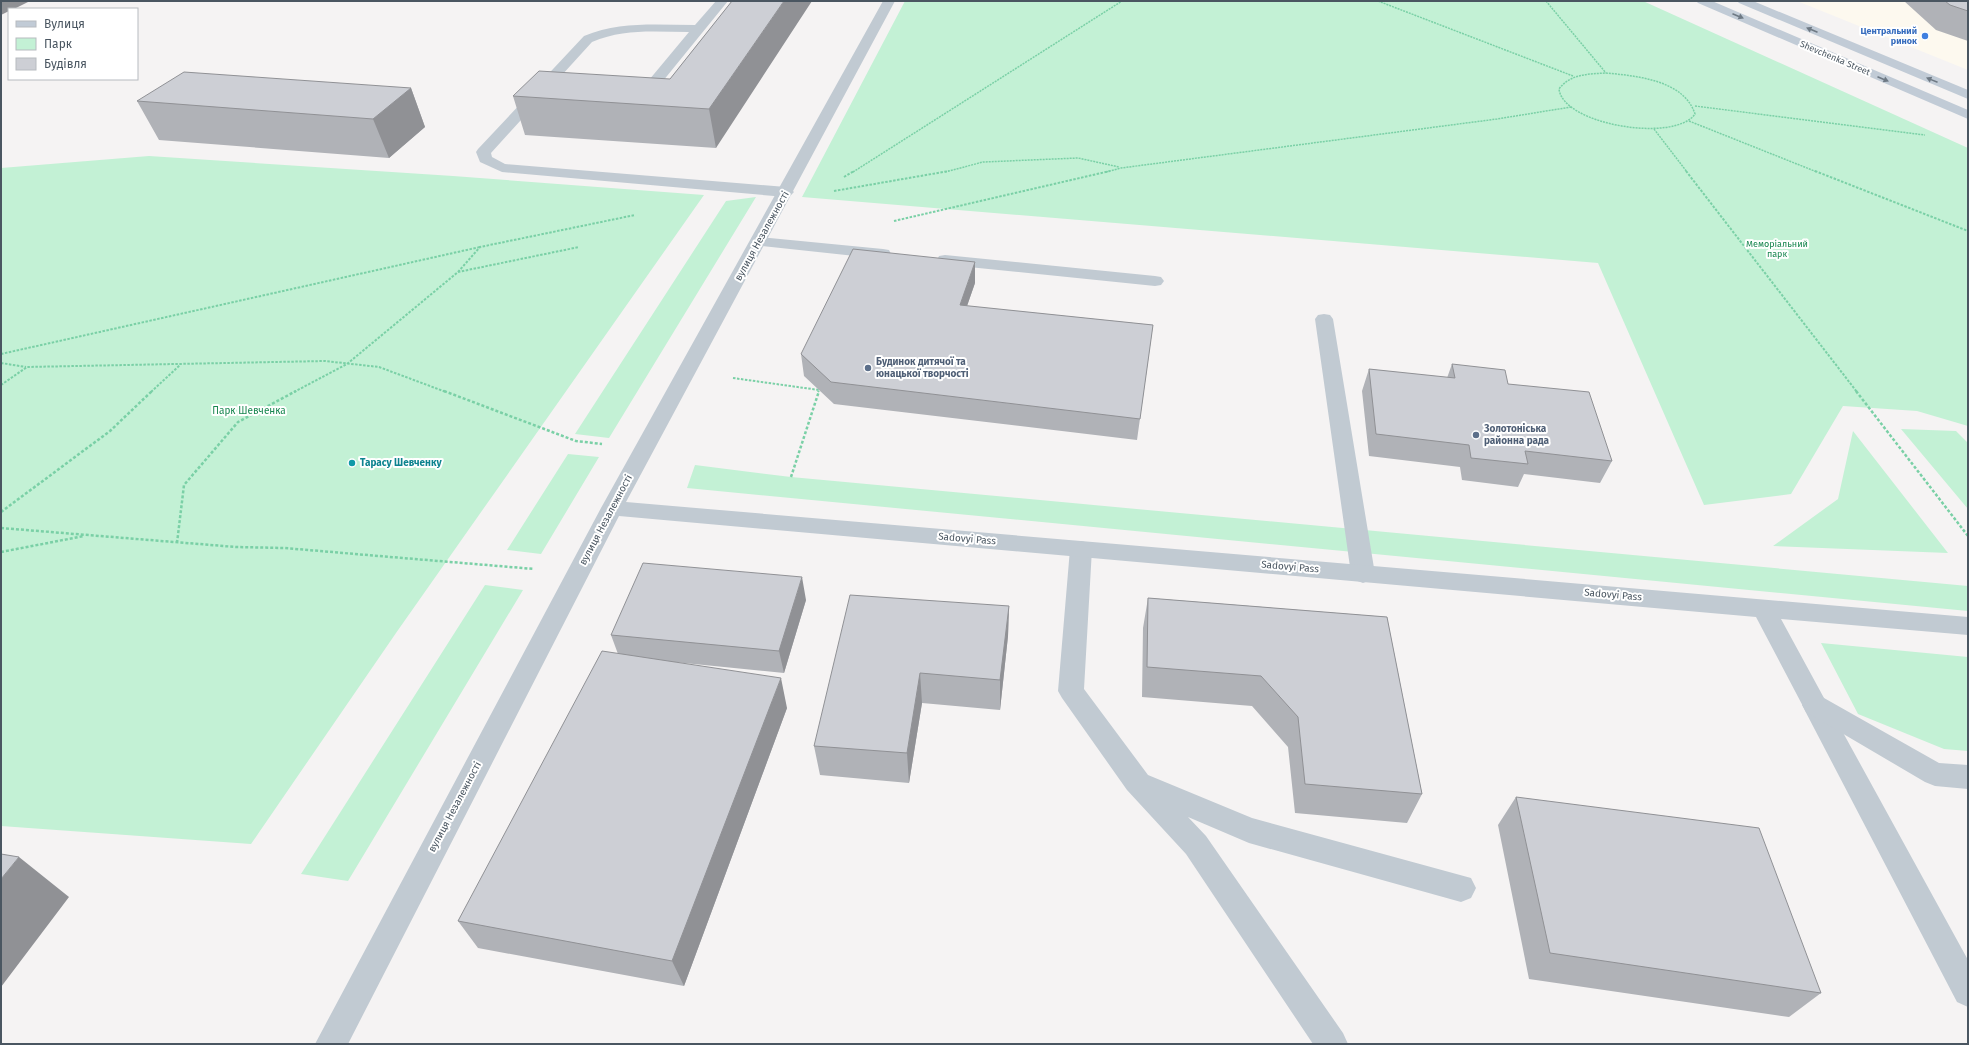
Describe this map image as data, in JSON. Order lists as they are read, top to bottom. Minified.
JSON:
{"streets":{"main road":["Shevchenka Street"],"street":["вулиця Незалежності","Sadovyi Pass"]},"crossings":[["вулиця Незалежності","Sadovyi Pass"]],"parks":["Меморіальний парк","Парк Шевченка"],"places":["Центральний ринок","Будинок дитячої та юнацької творчості","Золотоніська районна рада","Тарасу Шевченку"],"legend":["Вулиця","Парк","Будівля"]}
